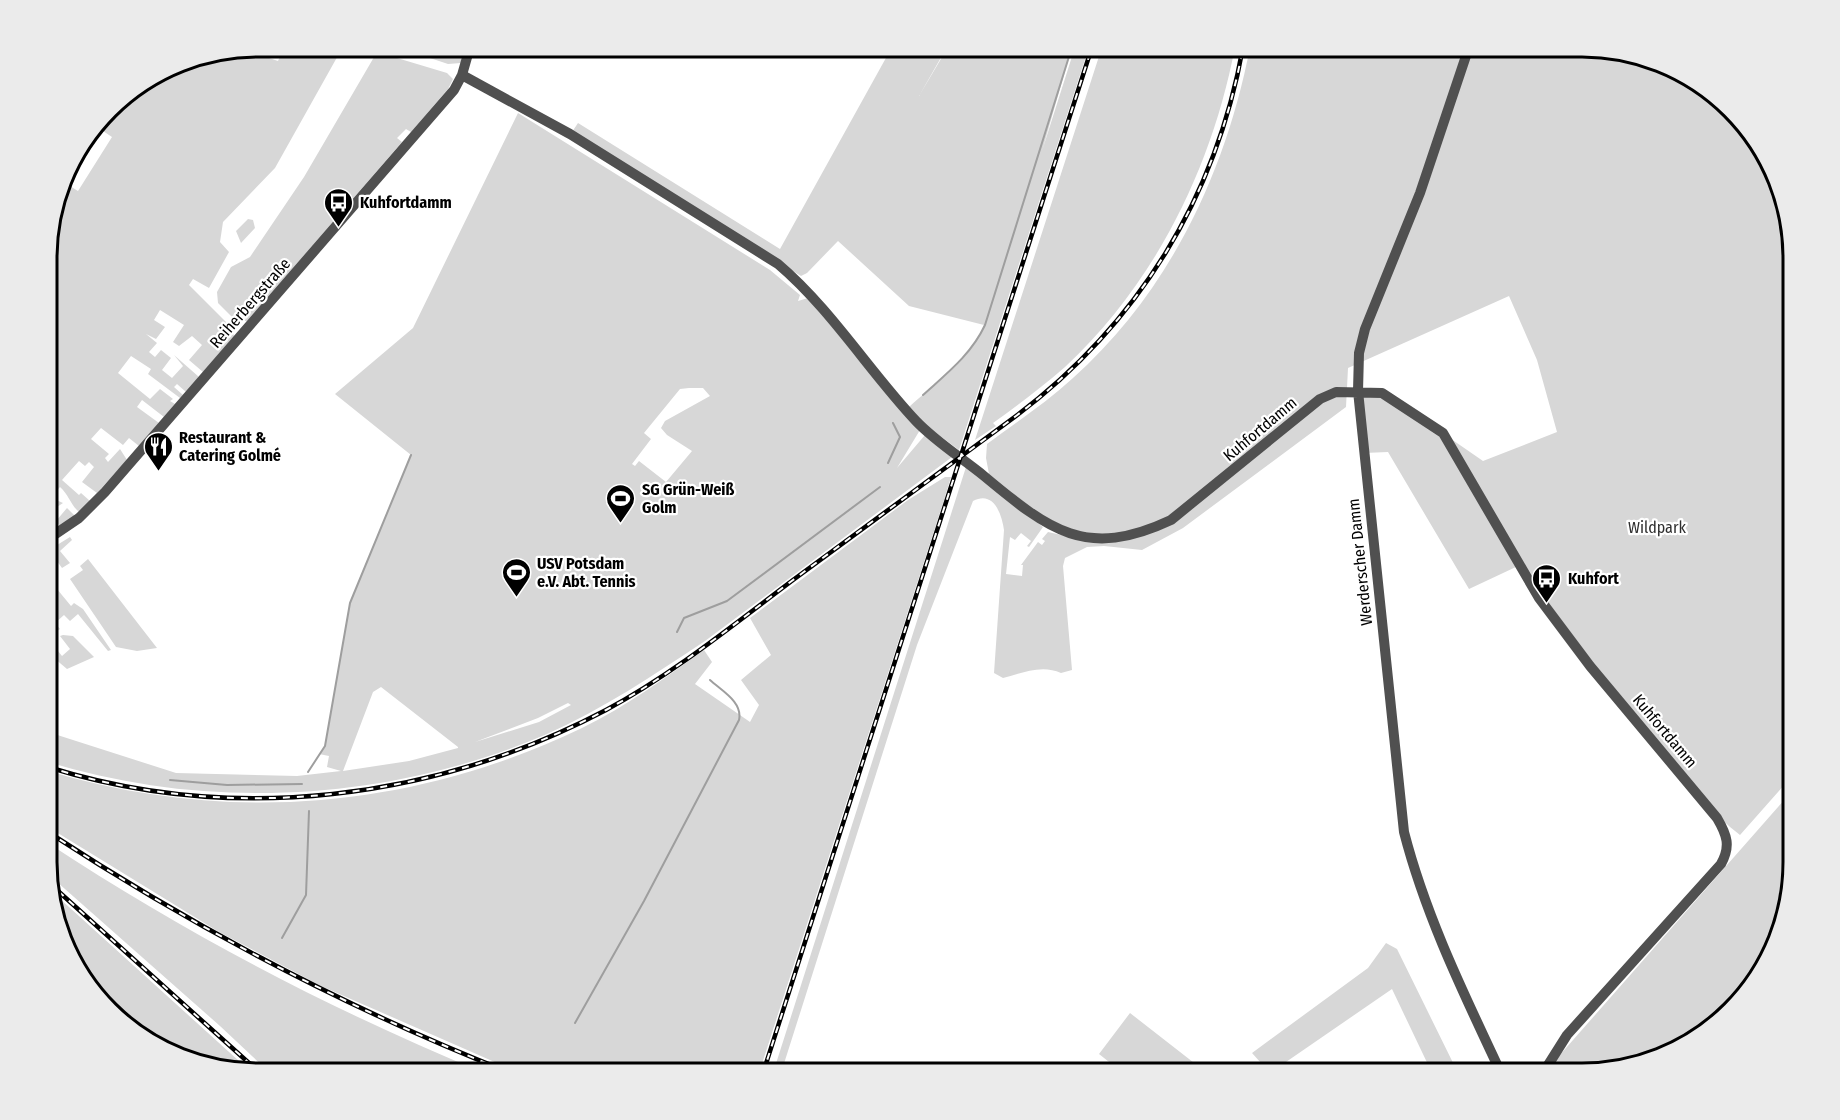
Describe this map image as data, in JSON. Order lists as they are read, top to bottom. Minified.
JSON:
{"streets":{"street":["Reiherbergstraße","Kuhfortdamm","Werderscher Damm"]},"crossings":[["Reiherbergstraße","Kuhfortdamm"],["Kuhfortdamm","Werderscher Damm"]],"parks":["Wildpark"],"places":{"bus stop":["Kuhfortdamm","Kuhfort"],"restaurant":["Restaurant & Catering Golmé"],"sports":["SG Grün-Weiß Golm","USV Potsdam e.V. Abt. Tennis"]}}
